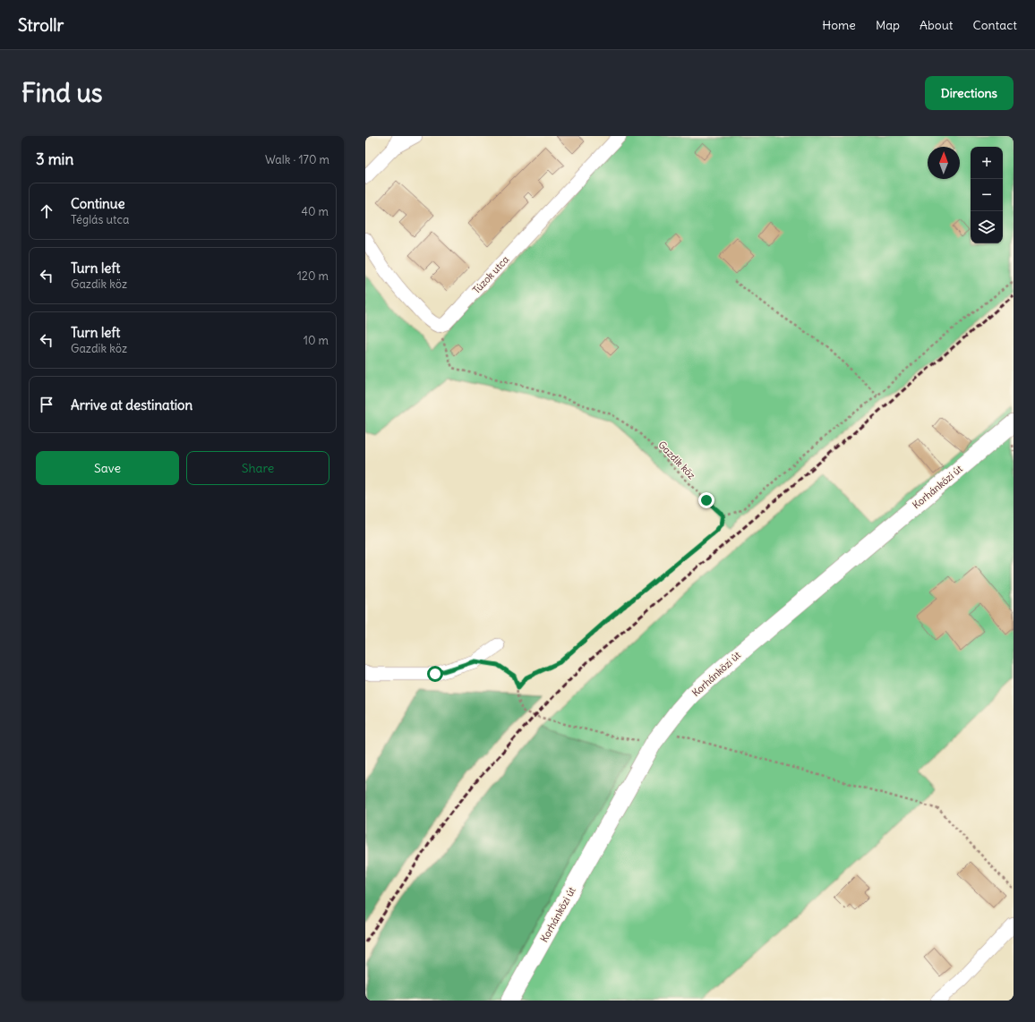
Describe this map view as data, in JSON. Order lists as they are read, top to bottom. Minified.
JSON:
{"streets":{"street":["Túzok utca","Korhánközi út"],"path":["Gazdik köz"]},"crossings":[["Túzok utca","Gazdik köz"]],"north":"top","page":{"header":"Strollr","nav":["Home","Map","About","Contact"],"buttons":["Directions",["Save","Share"]],"title":"Find us","heading":["3 min","Walk · 170 m"],"map_buttons":["+","−"],"list":[["Continue","Téglás utca","40 m"],["Turn left","Gazdik köz","120 m"],["Turn left","Gazdik köz","10 m"],"Arrive at destination"]}}
